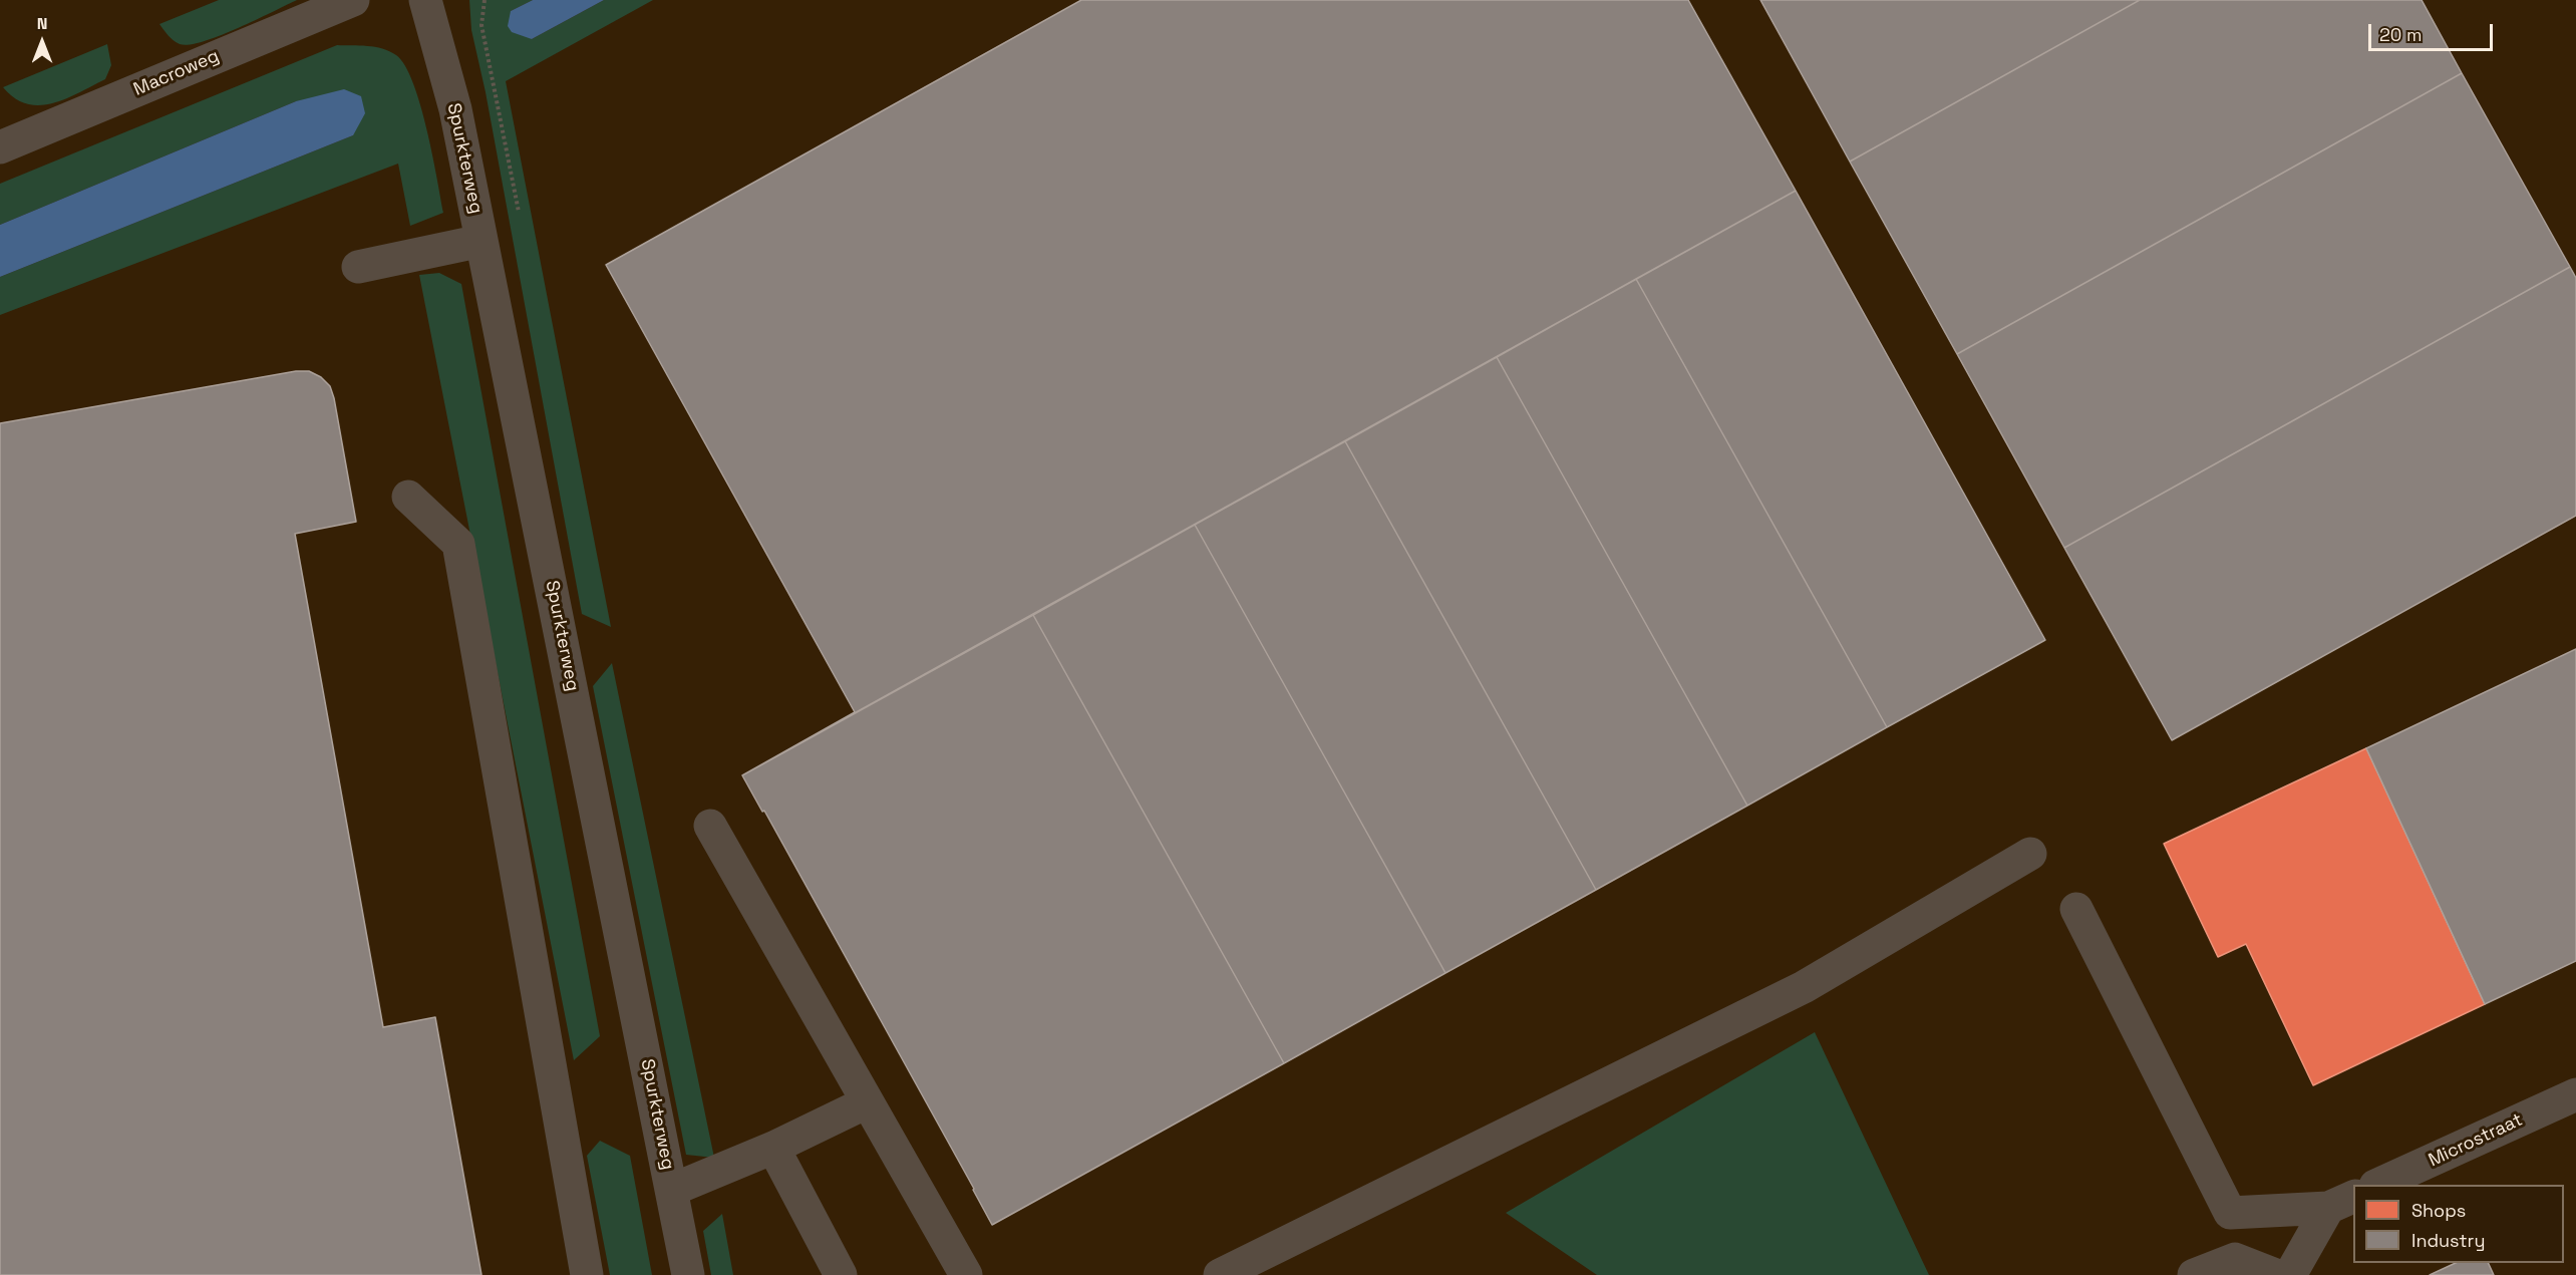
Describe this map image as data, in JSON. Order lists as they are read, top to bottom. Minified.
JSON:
{"streets":{"street":["Macroweg","Spurkterweg","Microstraat"]},"legend":["Shops","Industry"],"scale_bar":"20 m","north":"top"}
